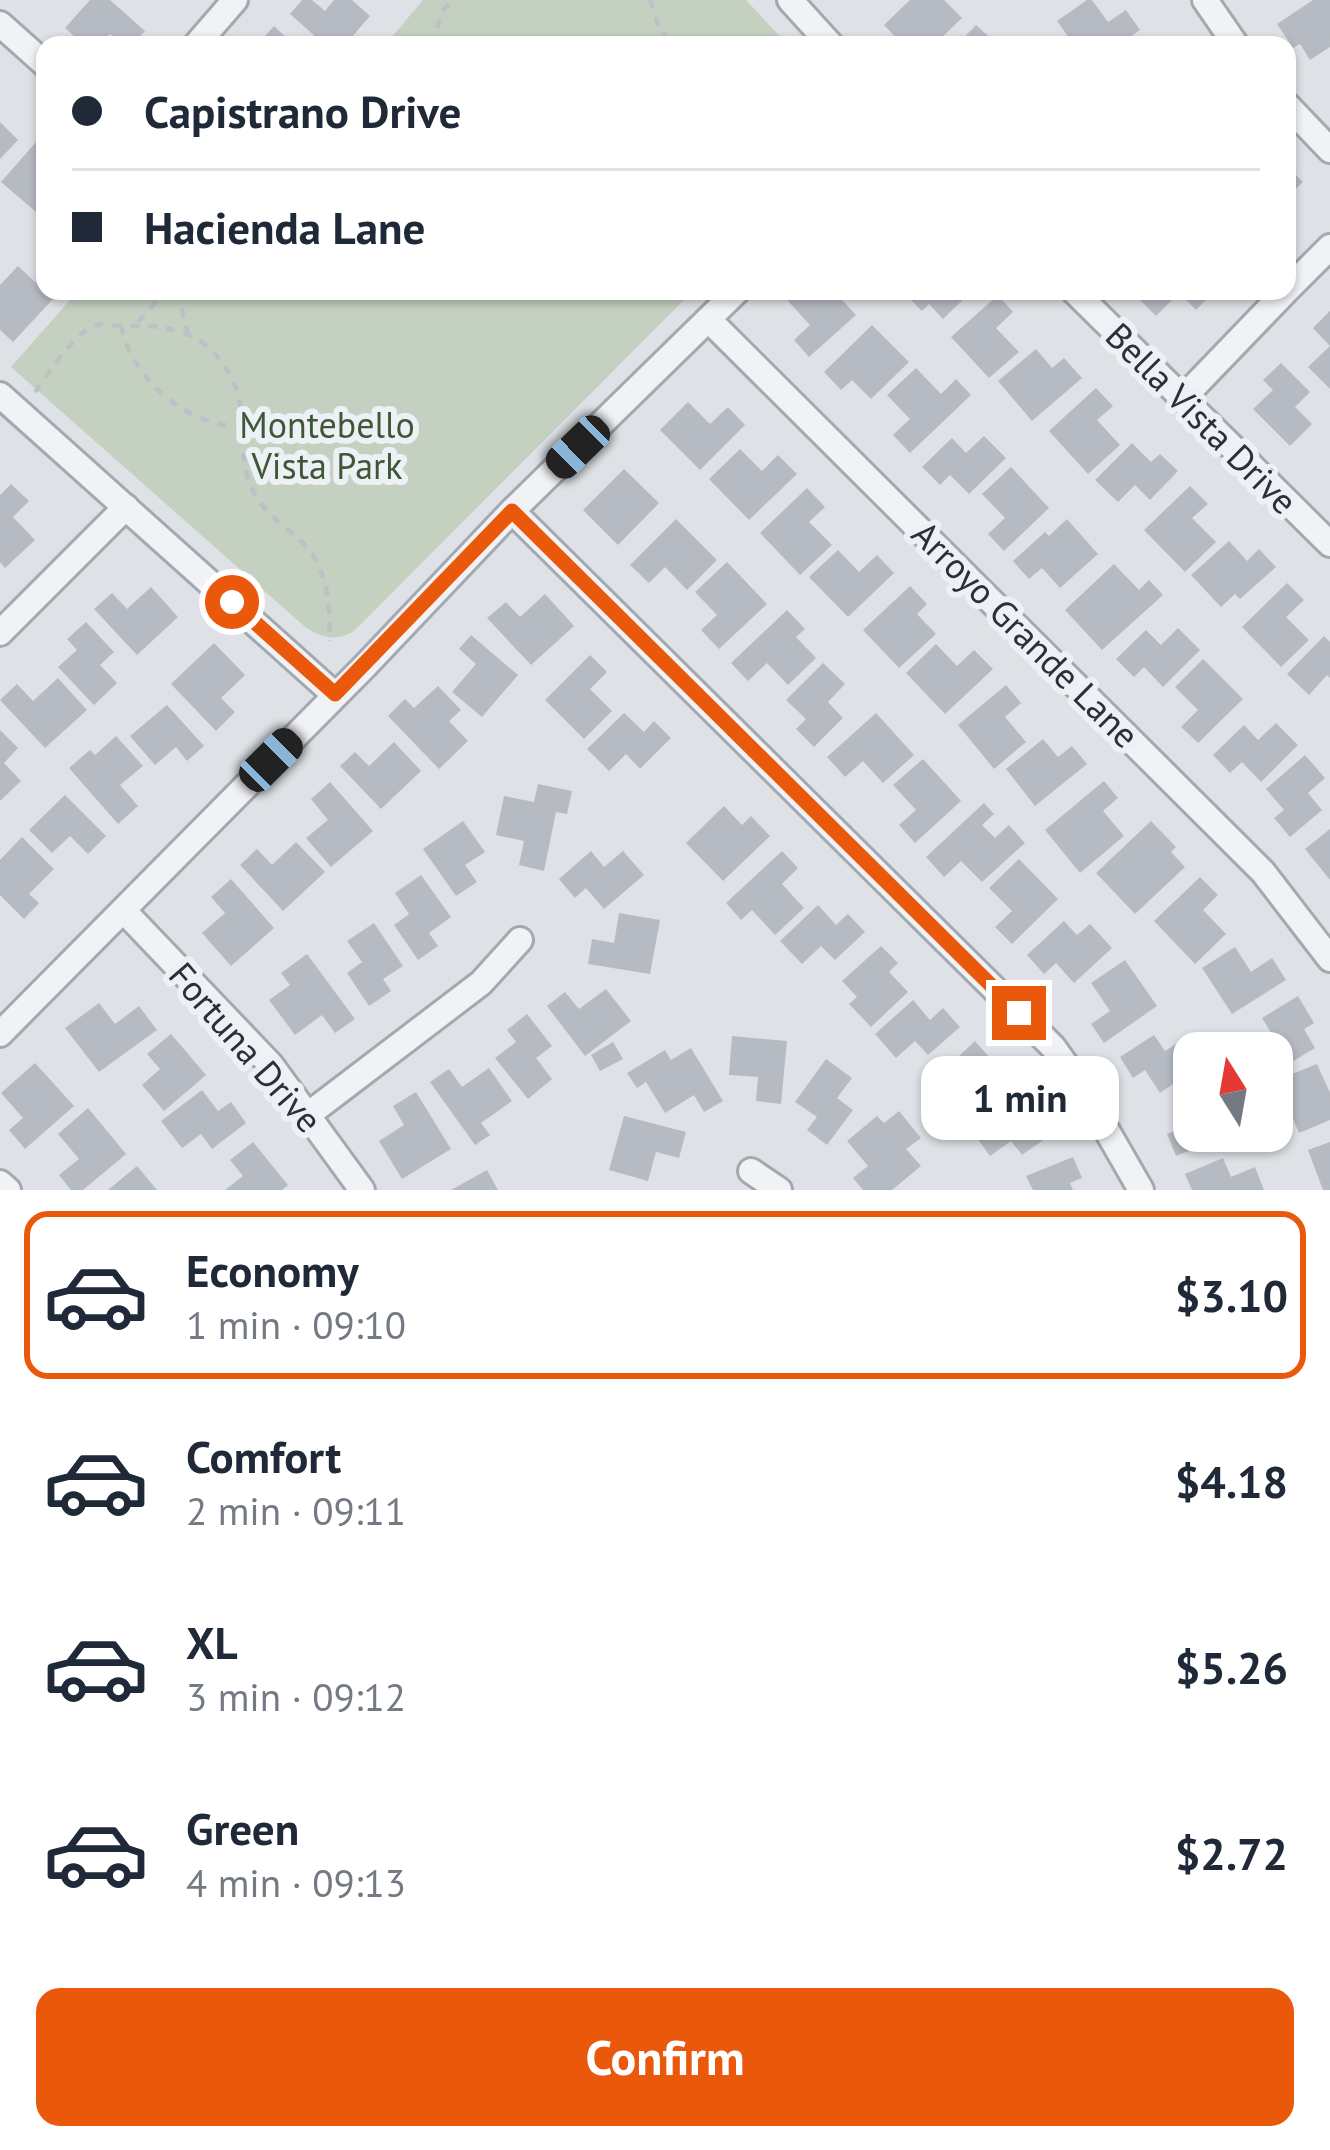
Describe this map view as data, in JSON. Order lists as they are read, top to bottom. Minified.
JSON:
{"streets":{"street":["Bella Vista Drive","Arroyo Grande Lane","Fortuna Drive"]},"parks":["Montebello Vista Park"],"north":"top","page":{"banner":["Capistrano Drive","Hacienda Lane"],"bubble":"1 min","list":[{"name":"Economy","note":"1 min · 09:10","value":"$3.10"},{"name":"Comfort","note":"2 min · 09:11","value":"$4.18"},{"name":"XL","note":"3 min · 09:12","value":"$5.26"},{"name":"Green","note":"4 min · 09:13","value":"$2.72"}],"buttons":"Confirm"}}
